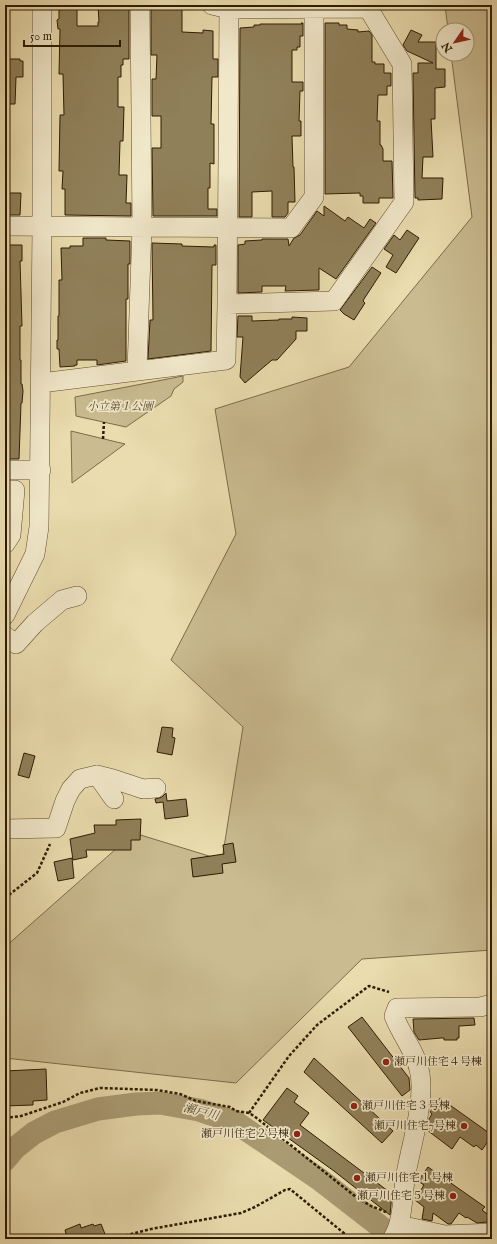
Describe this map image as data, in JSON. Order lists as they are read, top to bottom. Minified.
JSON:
{"water":["瀬戸川"],"parks":["小立第１公園"],"places":["瀬戸川住宅４号棟","瀬戸川住宅３号棟","瀬戸川住宅7号棟","瀬戸川住宅２号棟","瀬戸川住宅１号棟","瀬戸川住宅５号棟"],"scale_bar":"50 m","north":"bottom left"}
